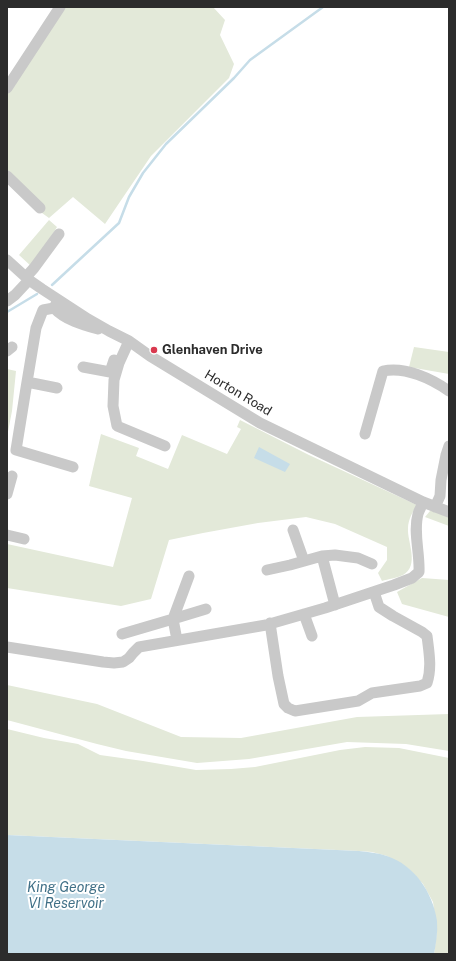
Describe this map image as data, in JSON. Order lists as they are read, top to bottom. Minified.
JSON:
{"streets":{"street":["Horton Road"]},"water":["King George VI Reservoir"],"places":["Glenhaven Drive"]}
